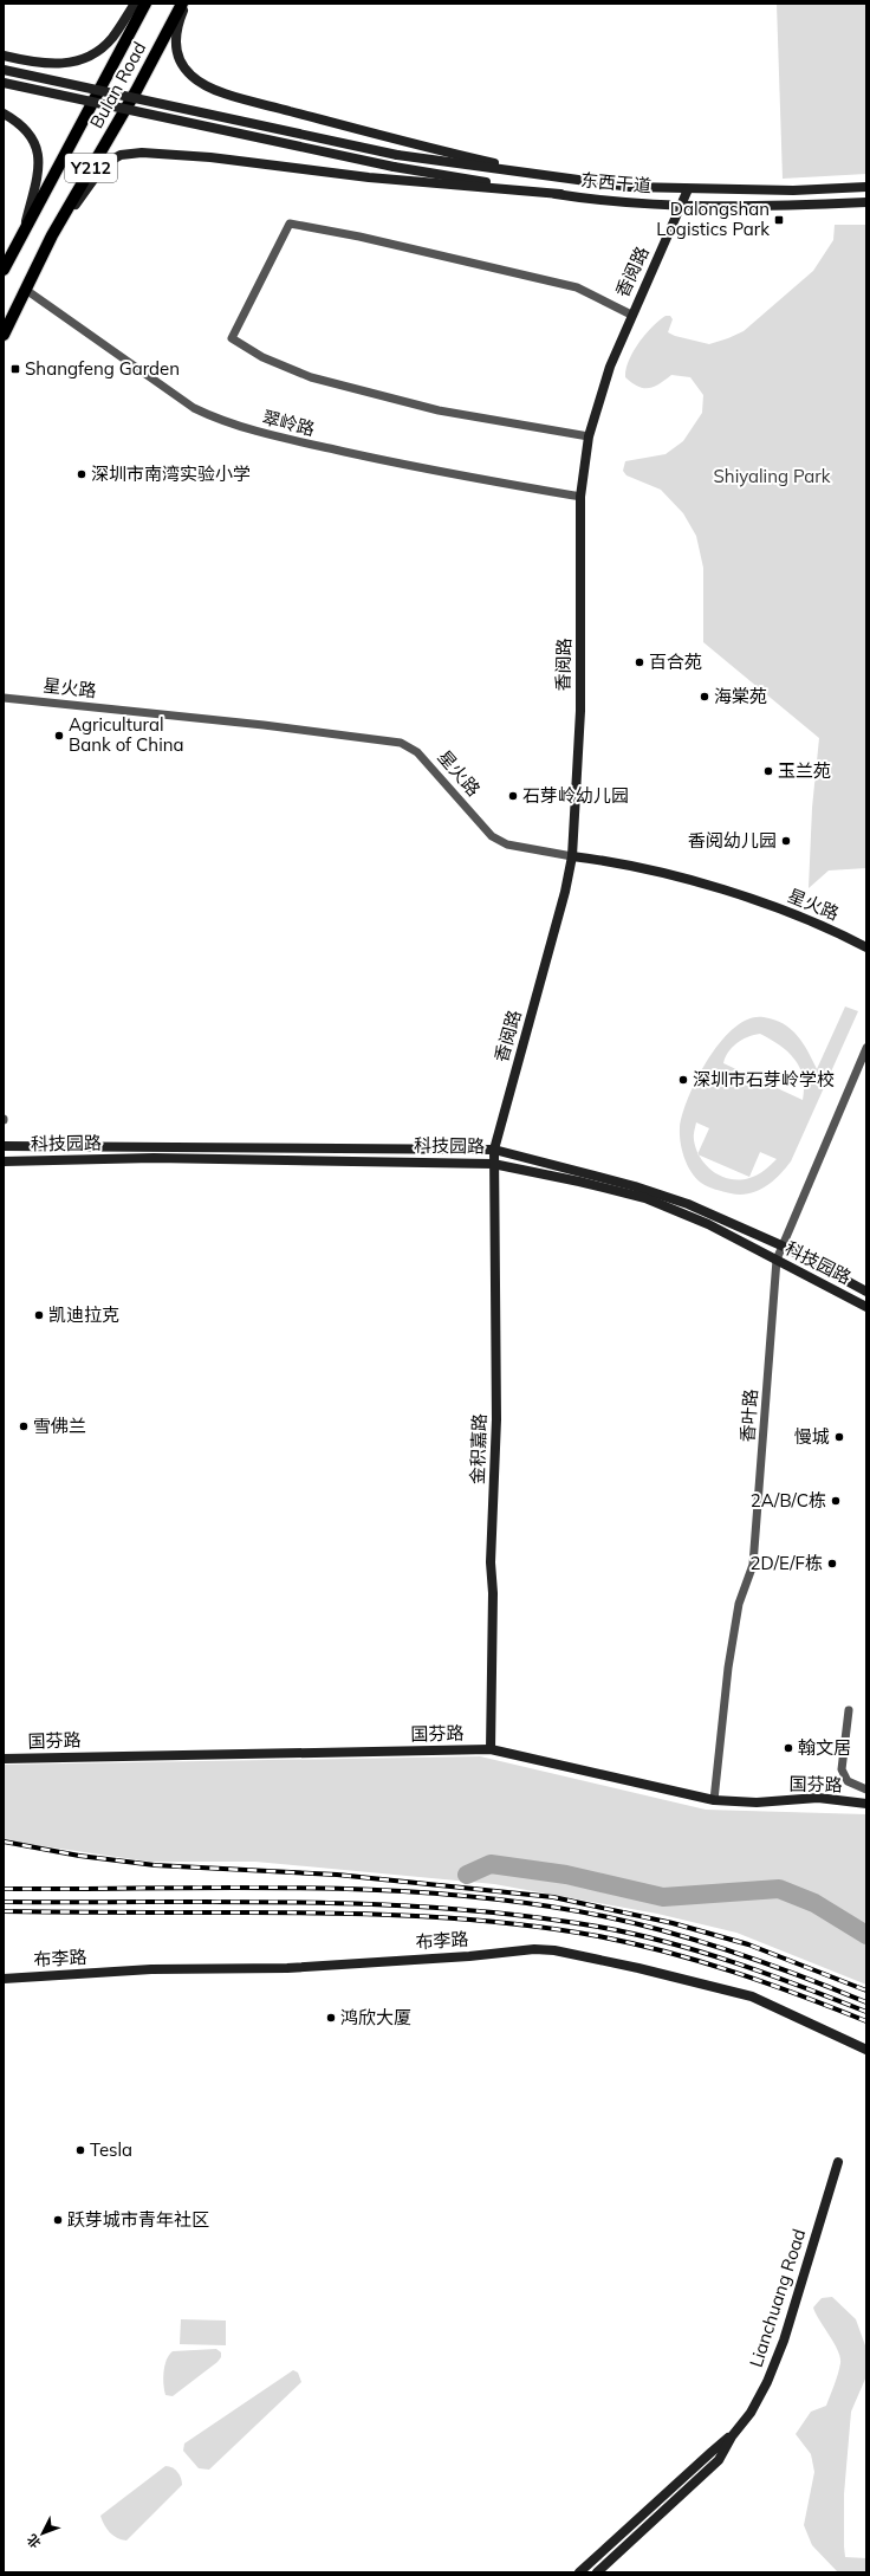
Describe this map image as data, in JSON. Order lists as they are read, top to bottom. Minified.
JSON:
{"streets":{"main road":["Bulan Road","Y212","东西干道","香阅路","星火路","科技园路","金积嘉路","国芬路","布李路","Lianchuang Road"],"street":["翠岭路","香叶路"]},"crossings":[["Bulan Road","翠岭路"],["东西干道","香阅路"],["香阅路","翠岭路"],["香阅路","星火路"],["香阅路","科技园路"],["香阅路","金积嘉路"],["科技园路","香叶路"],["科技园路","金积嘉路"],["香叶路","国芬路"],["金积嘉路","国芬路"]],"parks":["Shiyaling Park"],"places":{"transit":["Dalongshan Logistics Park","Shangfeng Garden"],"other":["深圳市南湾实验小学","百合苑","海棠苑","Agricultural Bank of China","玉兰苑","石芽岭幼儿园","香阅幼儿园","深圳市石芽岭学校","凯迪拉克","雪佛兰","慢城","2A/B/C栋","2D/E/F栋","翰文居","鸿欣大厦","Tesla","跃芽城市青年社区"]},"north":"bottom left"}
